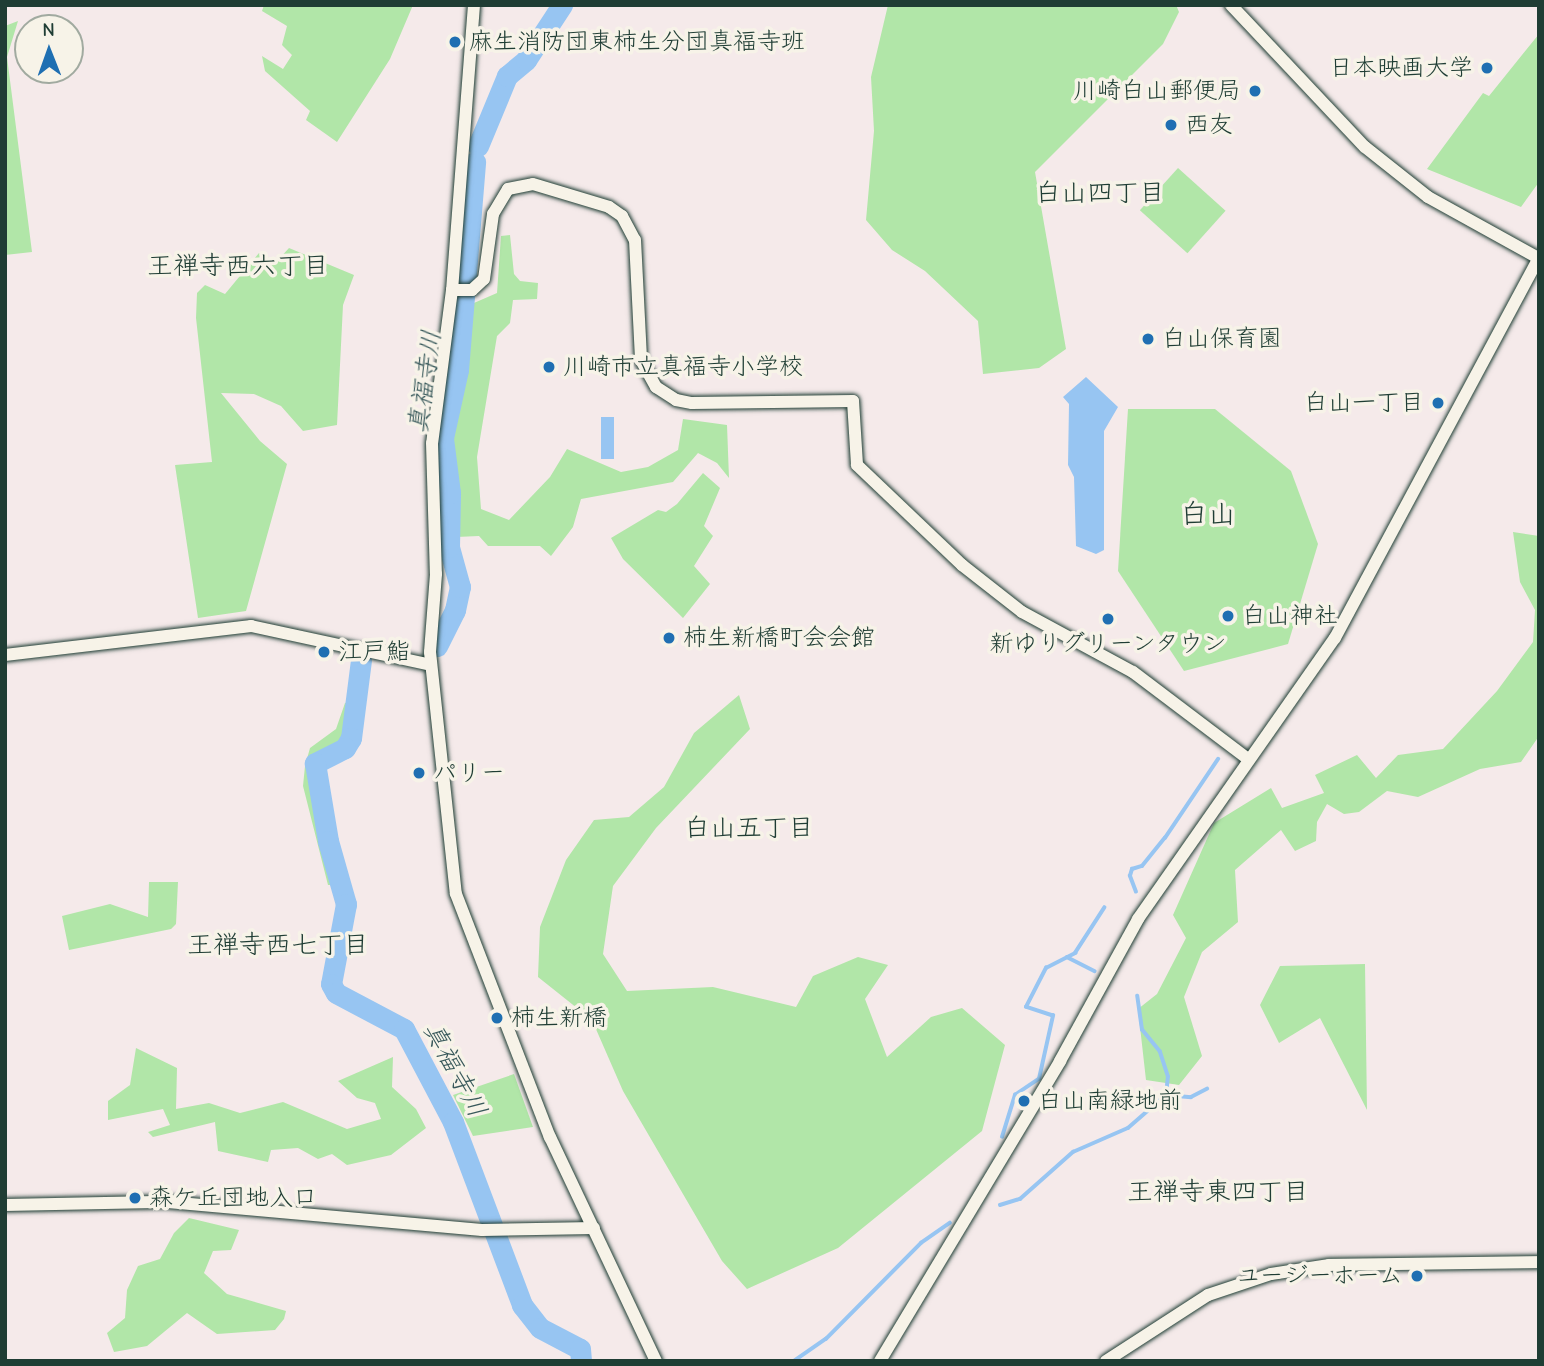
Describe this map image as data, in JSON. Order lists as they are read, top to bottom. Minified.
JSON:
{"districts":["白山四丁目","王禅寺西六丁目","白山","白山五丁目","王禅寺西七丁目","王禅寺東四丁目"],"water":["真福寺川"],"places":["麻生消防団東柿生分団真福寺班","日本映画大学","川崎白山郵便局","西友","白山保育園","川崎市立真福寺小学校","白山一丁目","白山神社","新ゆりグリーンタウン","柿生新橋町会会館","江戸鮨","パリー","柿生新橋","白山南緑地前","森ケ丘団地入口","ユージーホーム"],"north":"top"}
